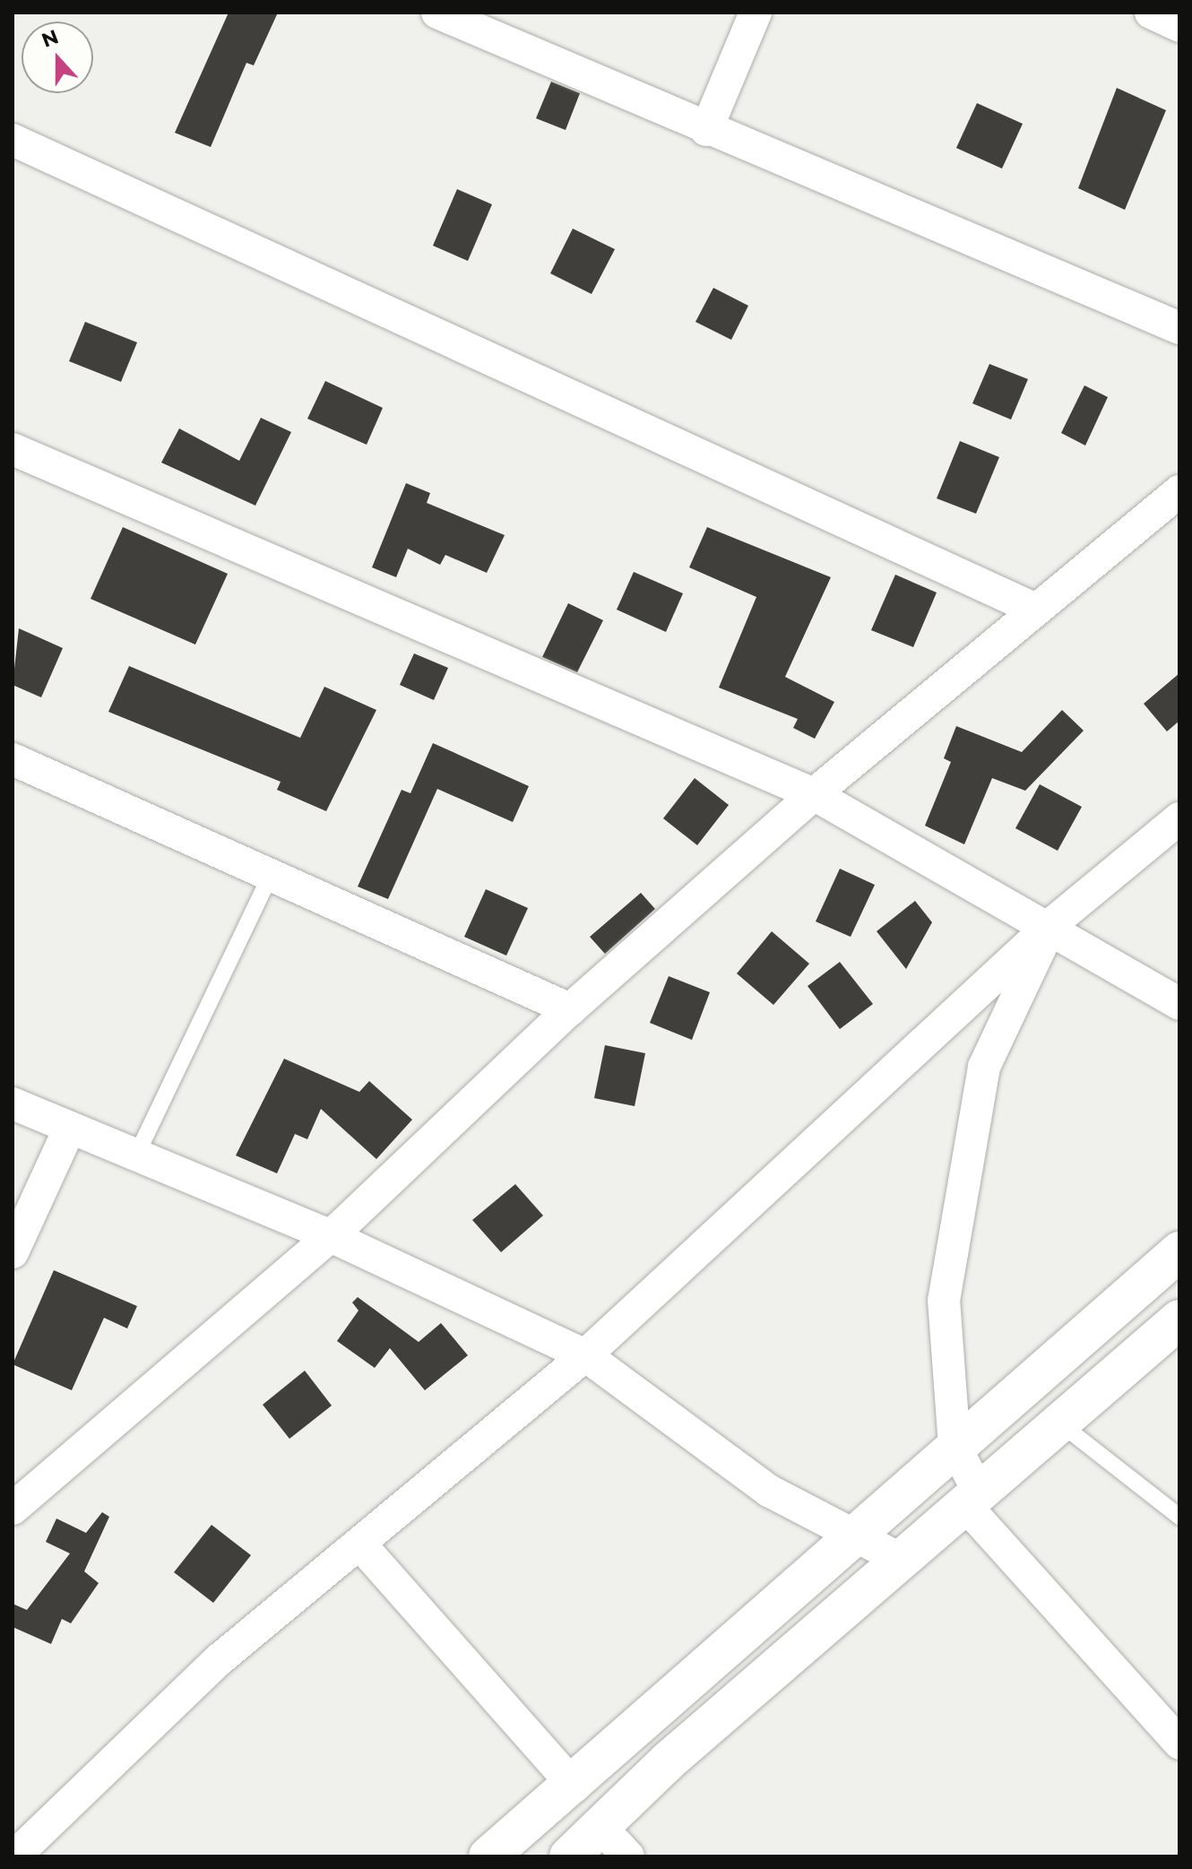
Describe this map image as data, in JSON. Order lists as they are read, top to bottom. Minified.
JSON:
{"north":"top"}
